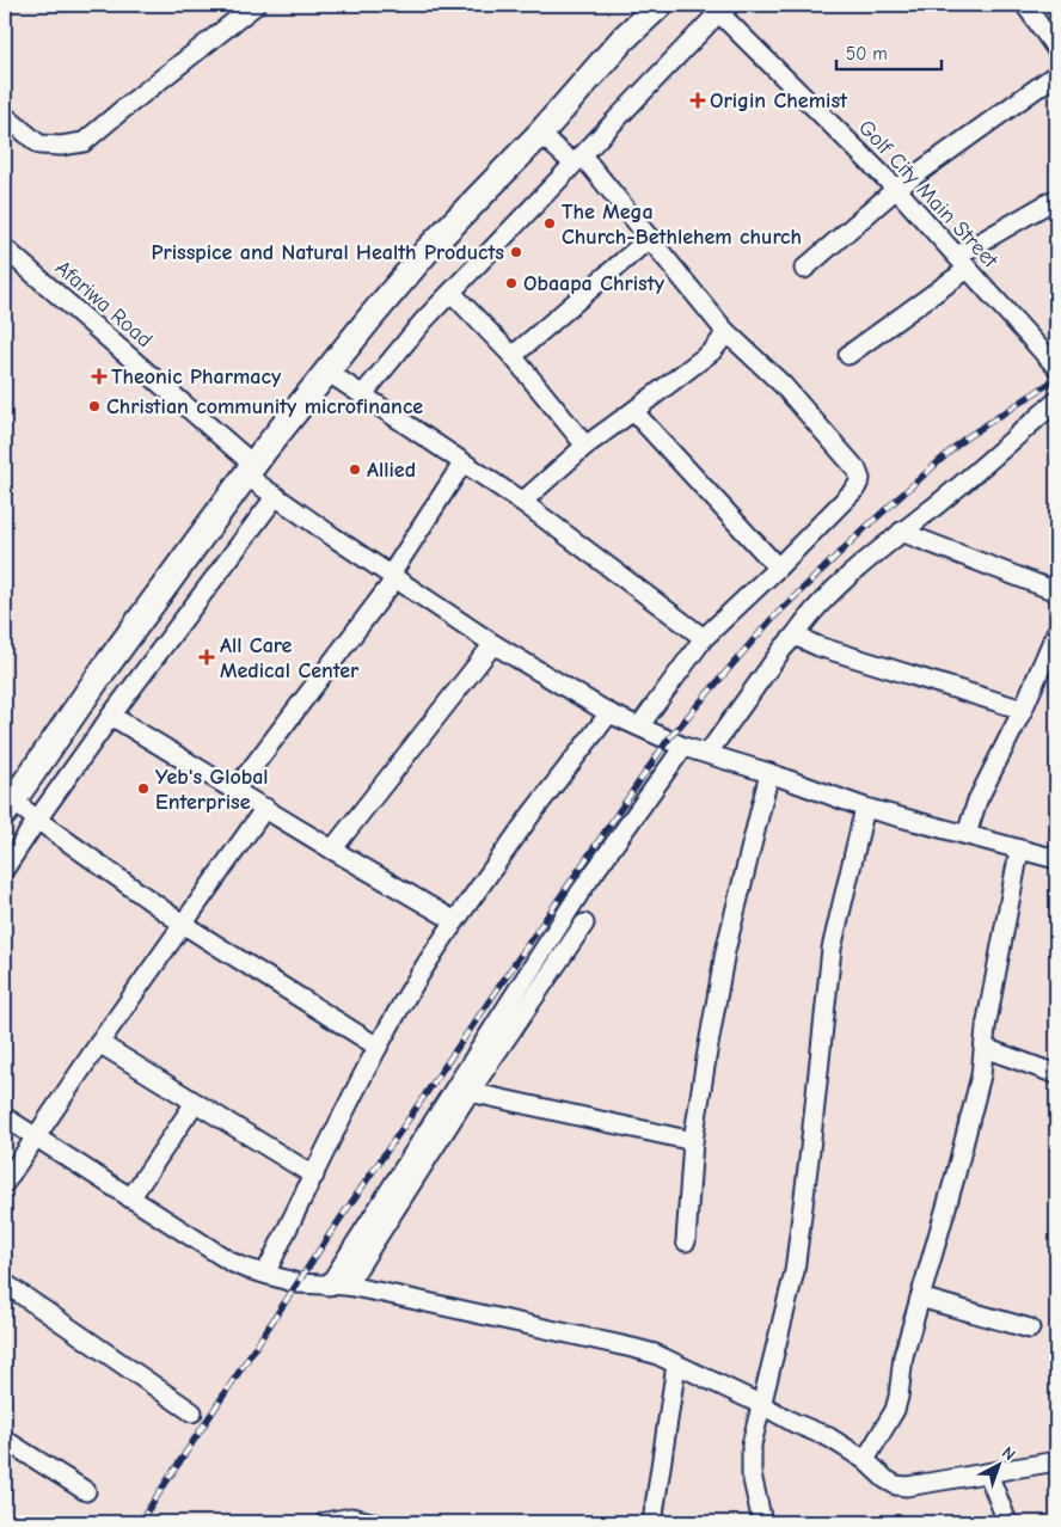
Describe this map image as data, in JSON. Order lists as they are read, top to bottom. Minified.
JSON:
{"streets":{"street":["Golf City Main Street","Afariwa Road"]},"places":{"health":["Origin Chemist","Theonic Pharmacy","All Care Medical Center"],"other":["The Mega Church-Bethlehem church","Prisspice and Natural Health Products","Obaapa Christy","Christian community microfinance","Allied","Yeb's Global Enterprise"]},"scale_bar":"50 m","north":"top right"}
